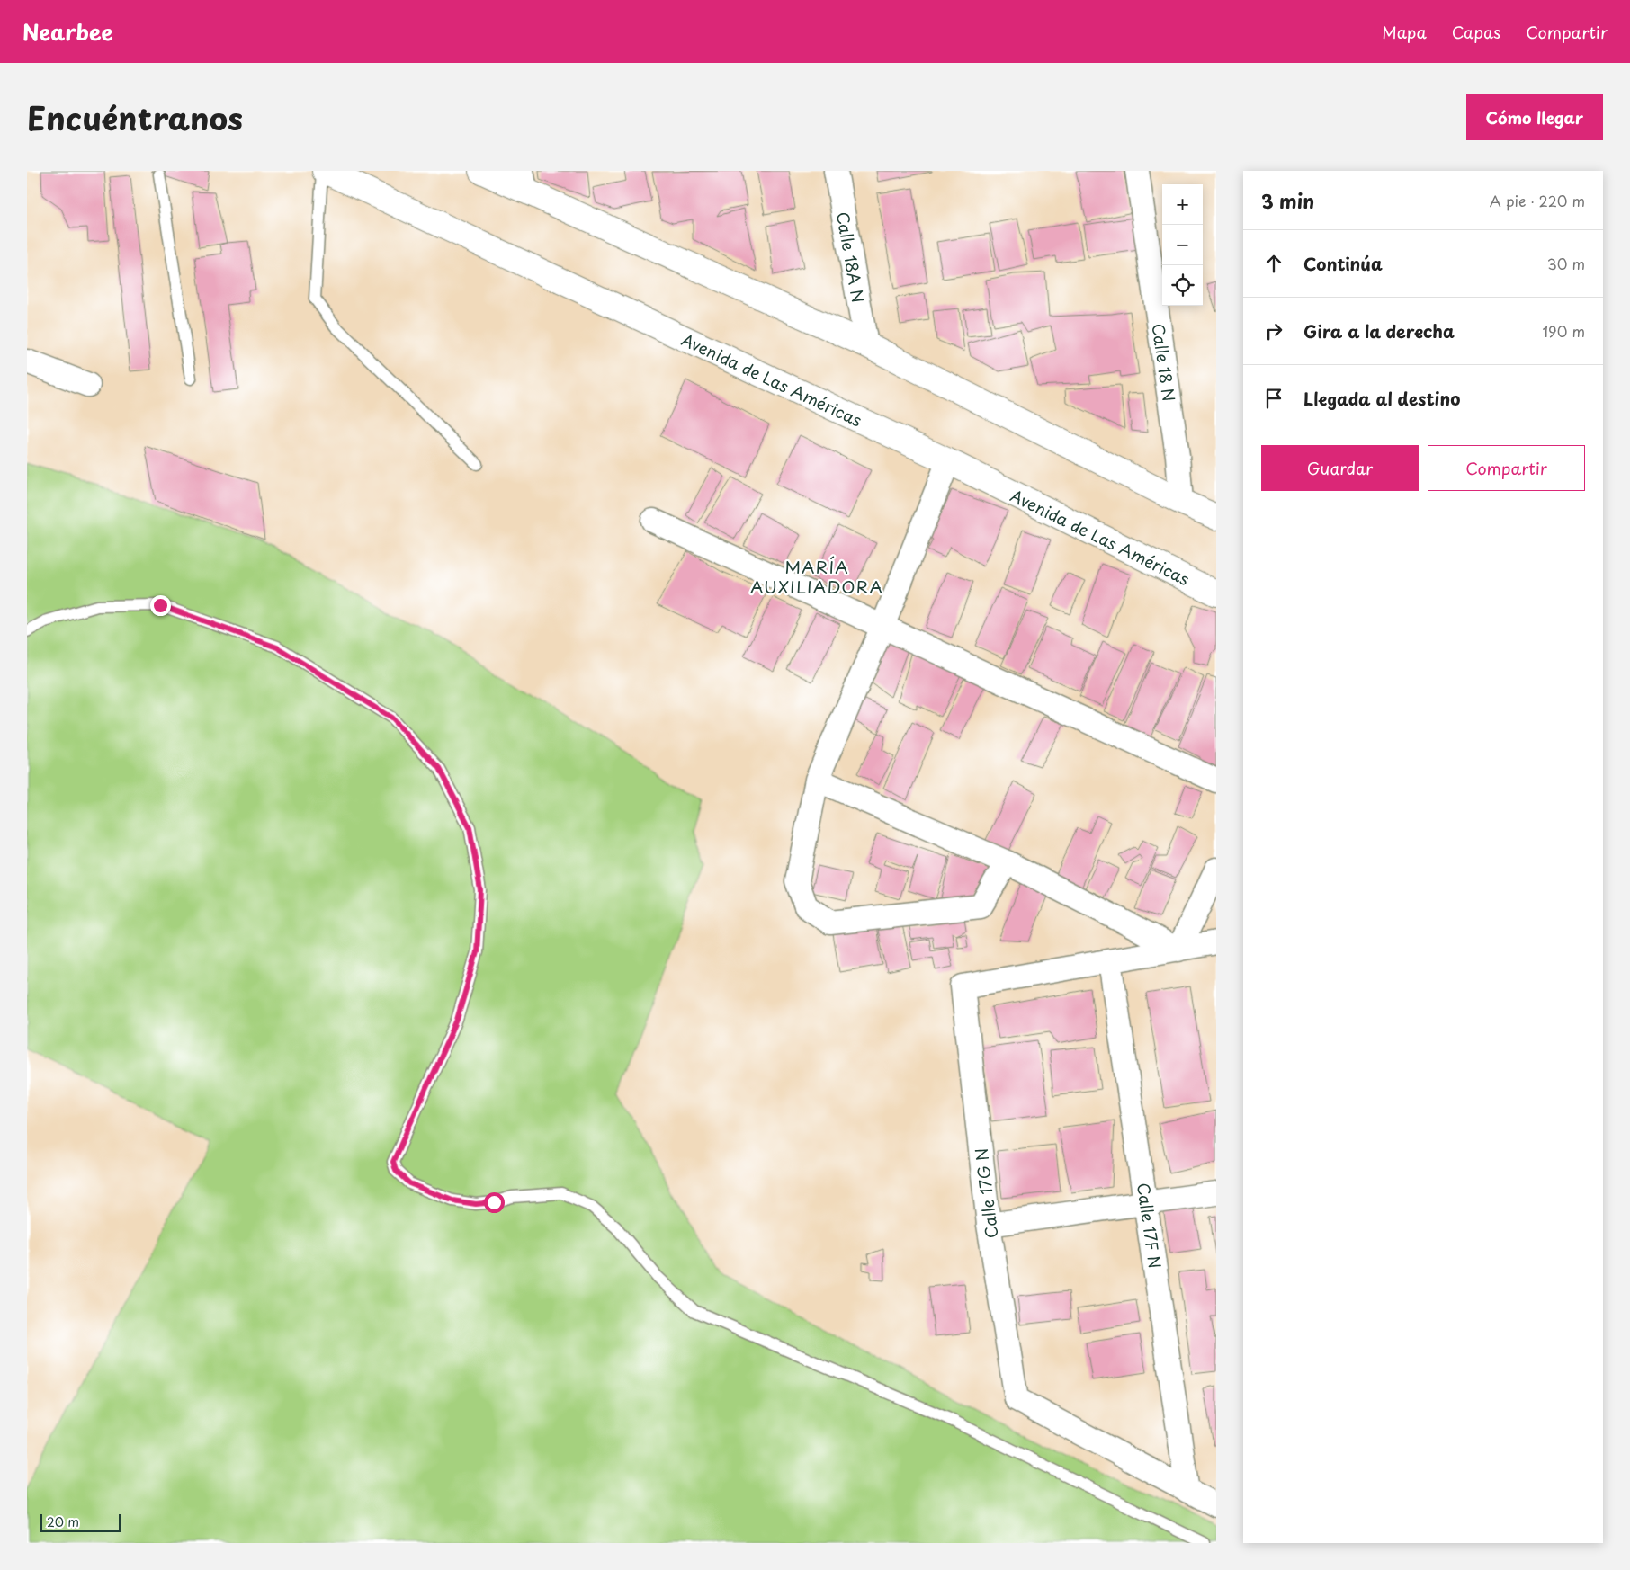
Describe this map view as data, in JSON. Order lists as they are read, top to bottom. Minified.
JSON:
{"streets":{"main road":["Avenida de Las Américas"],"street":["Calle 18A N","Calle 18 N","Calle 17G N","Calle 17F N"]},"crossings":[["Calle 17G N","Calle 17F N"]],"districts":["MARÍA AUXILIADORA"],"scale_bar":"20 m","page":{"header":"Nearbee","nav":["Mapa","Capas","Compartir"],"title":"Encuéntranos","buttons":["Cómo llegar",["Guardar","Compartir"]],"heading":["3 min","A pie · 220 m"],"map_buttons":["+","−"],"list":[["Continúa","30 m"],["Gira a la derecha","190 m"],"Llegada al destino"],"scale":"20 m"}}
